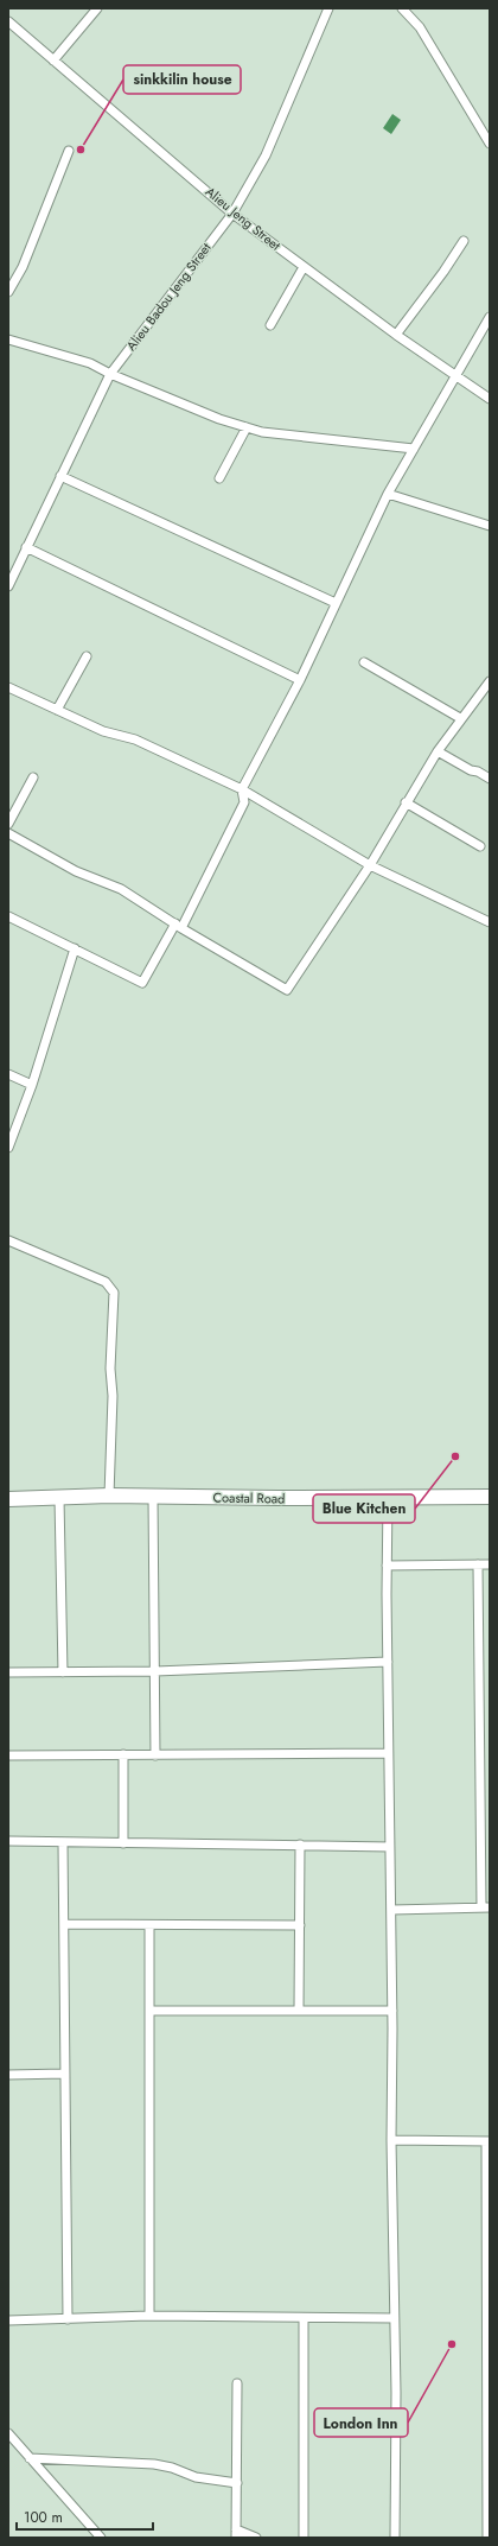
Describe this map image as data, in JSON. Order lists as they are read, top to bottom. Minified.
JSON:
{"streets":{"main road":["Coastal Road"],"street":["Alieu Jeng Street","Alieu Badou Jeng Street"]},"crossings":[["Alieu Jeng Street","Alieu Badou Jeng Street"]],"places":["sinkkilin house","Blue Kitchen","London Inn"],"scale_bar":"100 m"}
